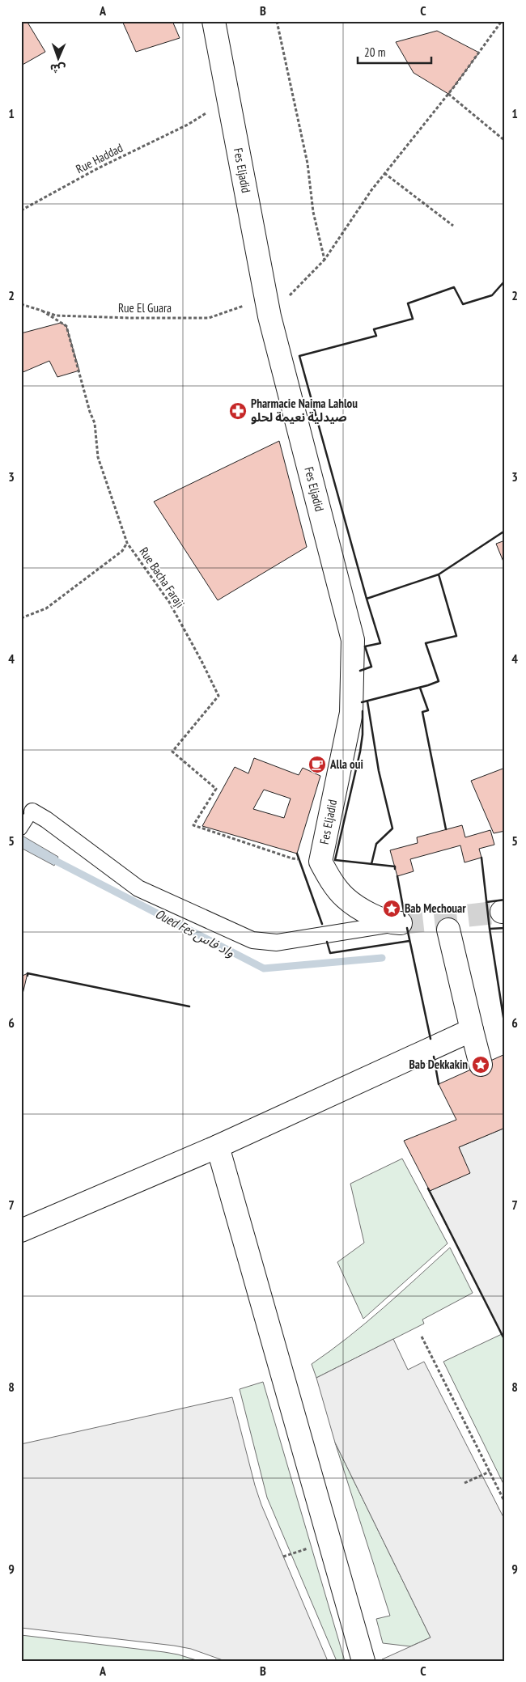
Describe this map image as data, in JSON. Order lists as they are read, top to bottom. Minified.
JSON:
{"streets":{"street":["Fes Eljadid"],"path":["Rue Haddad","Rue El Guara","Rue Bacha Faraji"]},"crossings":[["Fes Eljadid","Rue El Guara"],["Fes Eljadid","Rue Bacha Faraji"],["Rue El Guara","Rue Bacha Faraji"]],"water":["Oued Fes واد فاس"],"places":{"pharmacy":["Pharmacie Naima Lahlou صيدلية نعيمة لحلو"],"cafe":["Alla oui"],"place":["Bab Mechouar","Bab Dekkakin"]},"scale_bar":"20 m","north":"bottom","grid":{"columns":["A","B","C"],"rows":["1","2","3","4","5","6","7","8","9"]}}
